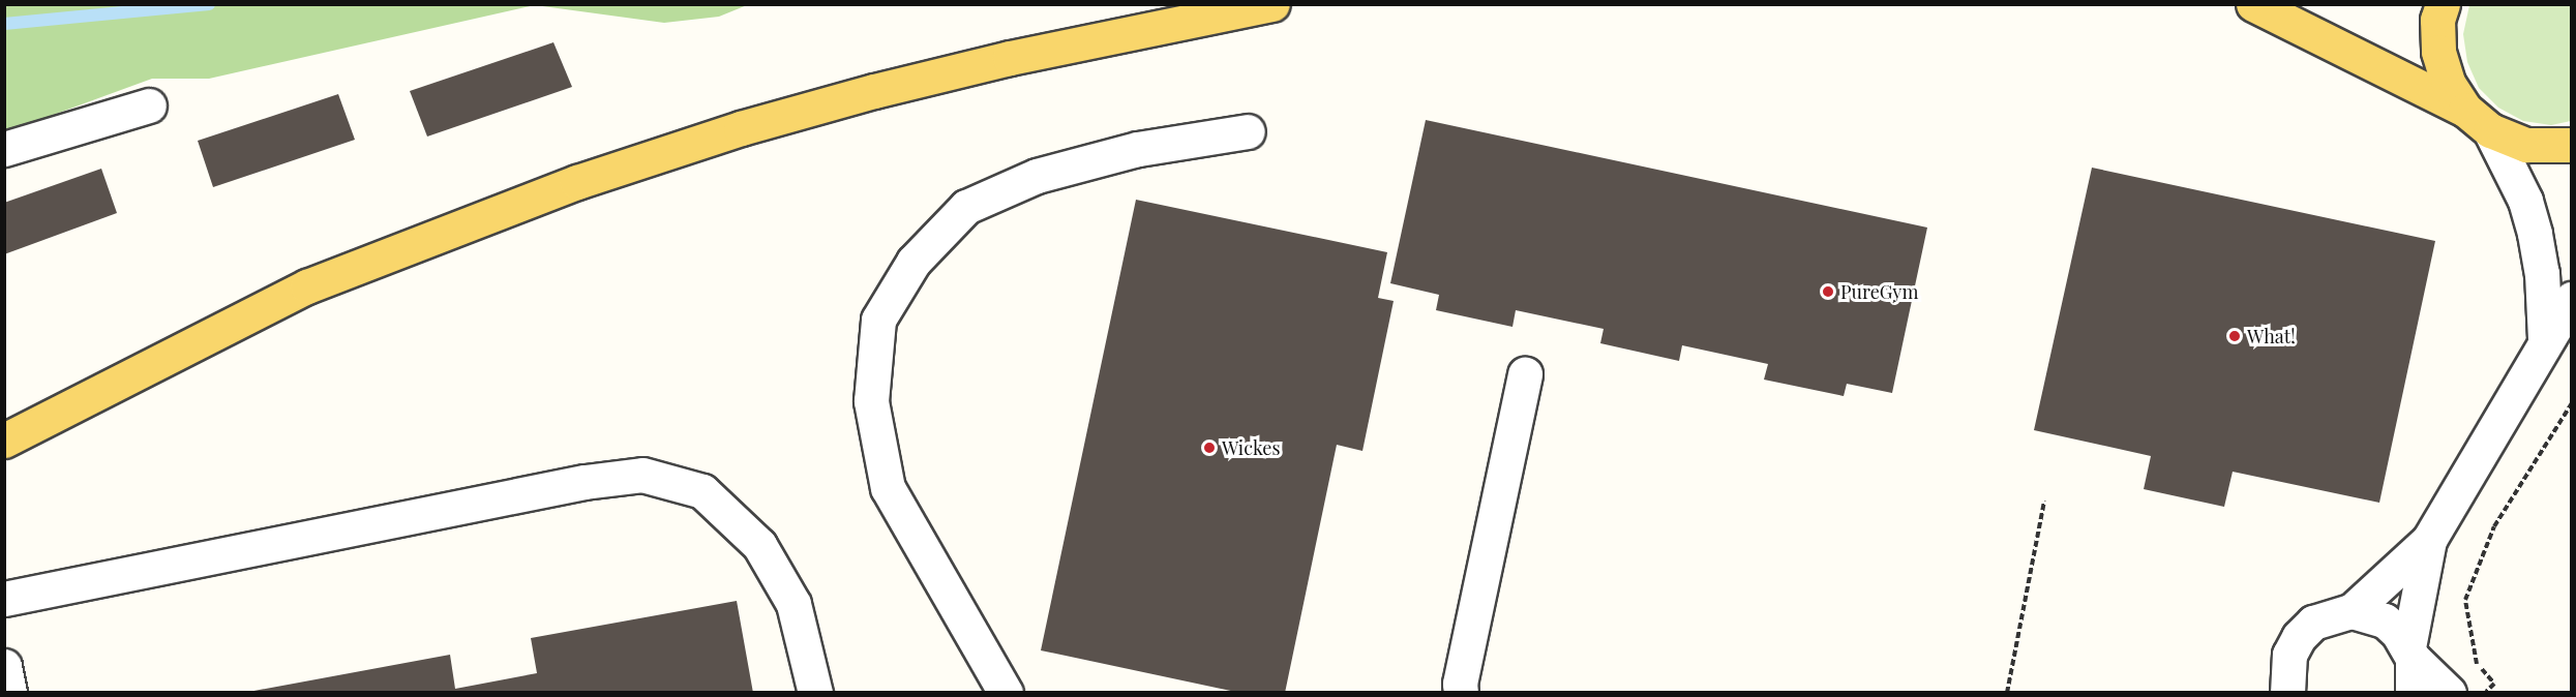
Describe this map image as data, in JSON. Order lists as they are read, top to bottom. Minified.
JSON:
{"places":["PureGym","What!","Wickes"]}
